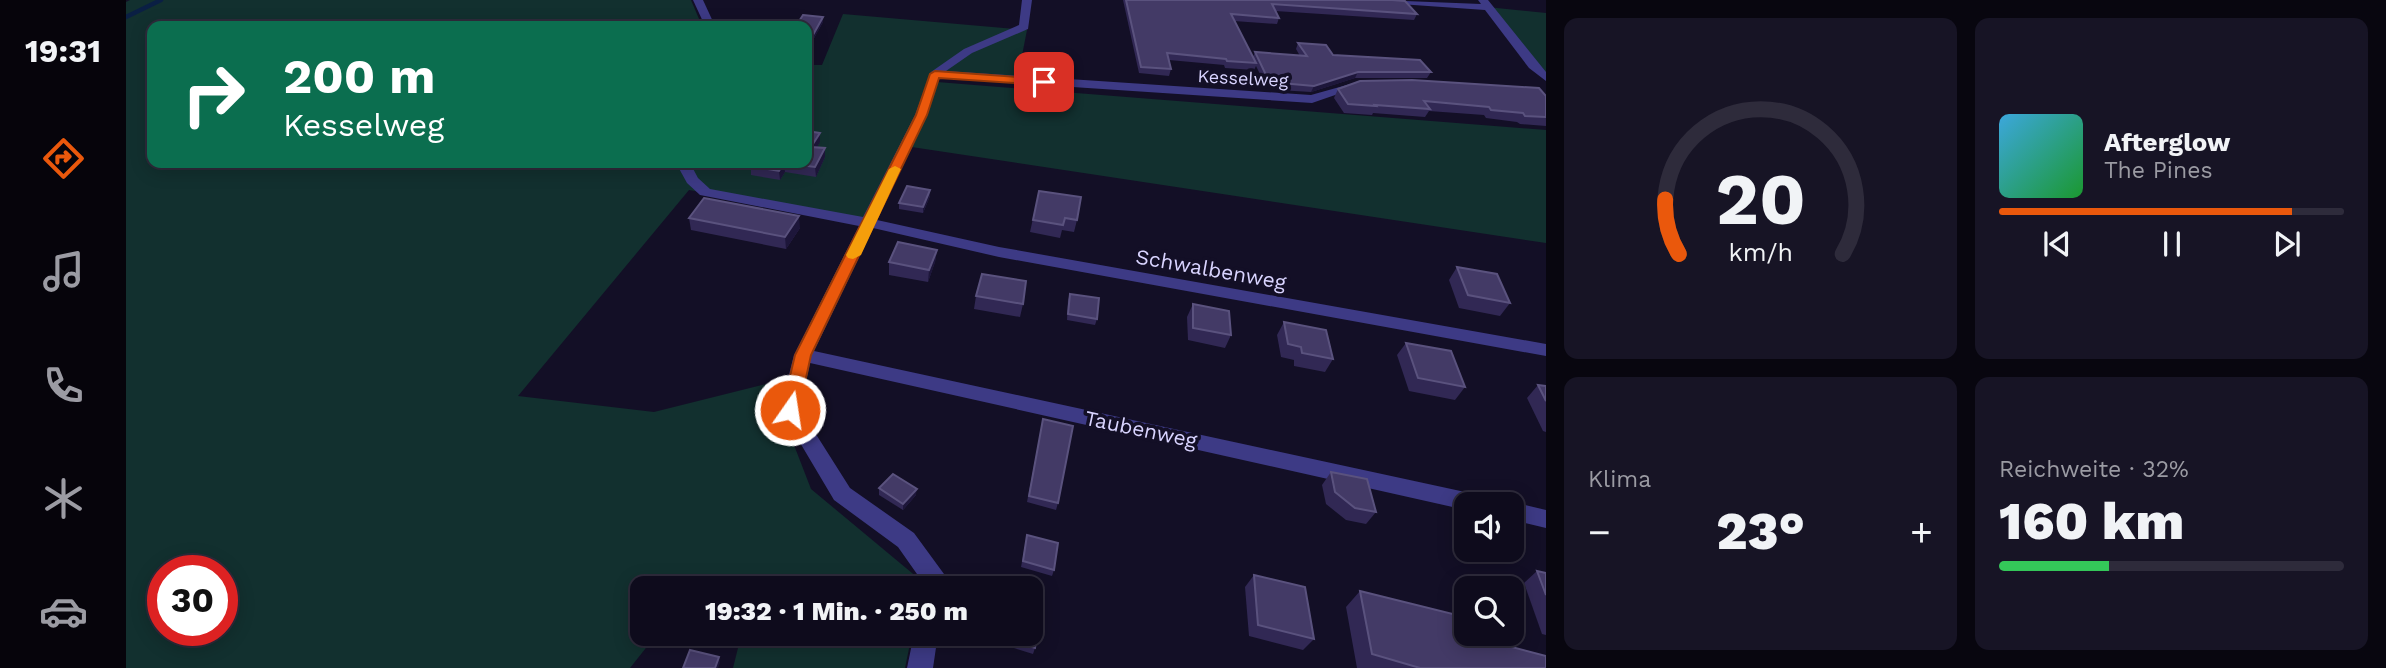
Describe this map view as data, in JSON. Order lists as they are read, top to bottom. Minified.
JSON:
{"streets":{"street":["Kesselweg","Schwalbenweg","Taubenweg"]},"page":{"tabs":"19:31","turn":["200 m","Kesselweg"],"song":["Afterglow","The Pines"],"tile":["Klima",["Reichweite · 32%","160 km"]],"heat":["−","23°","+"],"limit":"30","trip":"19:32 · 1 Min. · 250 m","gauge":["20","km/h"]}}
